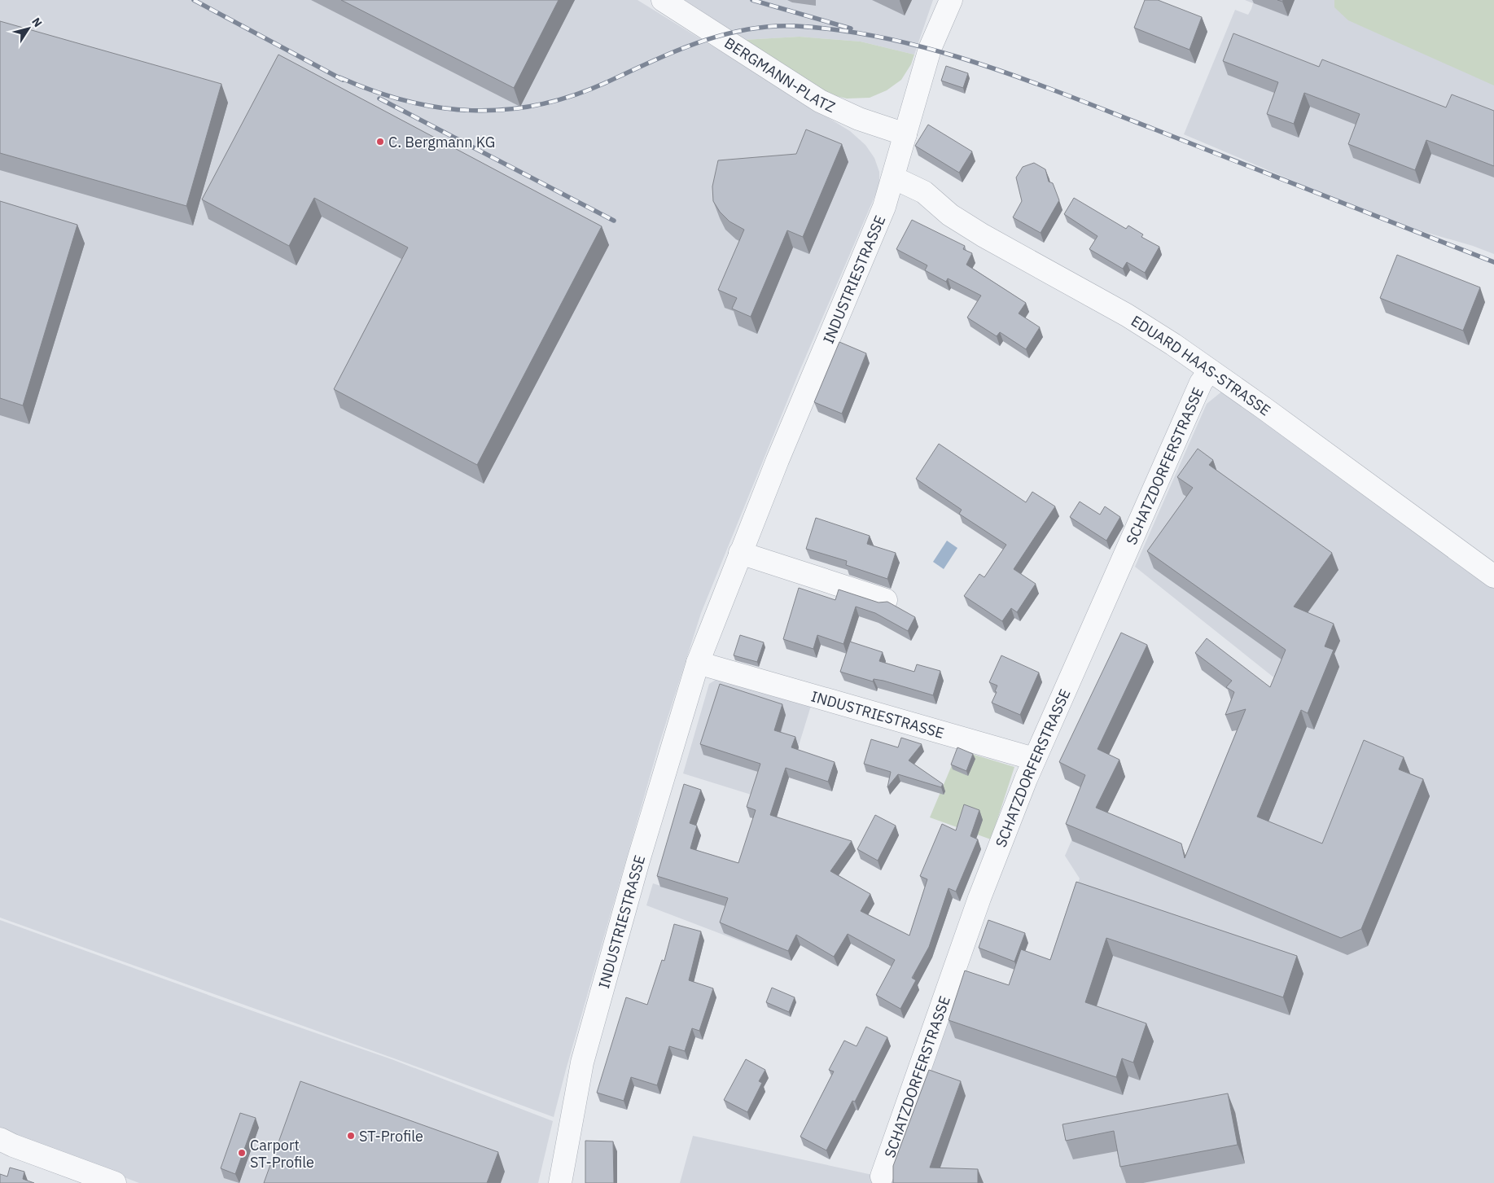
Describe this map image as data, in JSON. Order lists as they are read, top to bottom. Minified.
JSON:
{"streets":{"street":["BERGMANN-PLATZ","INDUSTRIESTRASSE","EDUARD HAAS-STRASSE","SCHATZDORFERSTRASSE"]},"crossings":[["BERGMANN-PLATZ","INDUSTRIESTRASSE"],["INDUSTRIESTRASSE","EDUARD HAAS-STRASSE"],["INDUSTRIESTRASSE","SCHATZDORFERSTRASSE"],["EDUARD HAAS-STRASSE","SCHATZDORFERSTRASSE"]],"places":["C. Bergmann KG","ST-Profile","Carport ST-Profile"],"north":"top right"}
